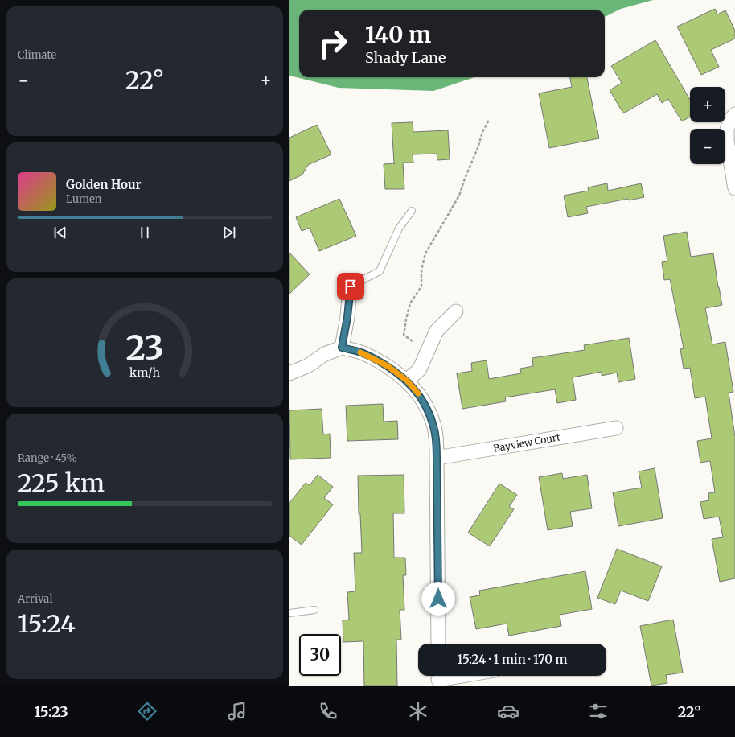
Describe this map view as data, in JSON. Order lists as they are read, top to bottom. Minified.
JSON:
{"streets":{"street":["Bayview Court"]},"page":{"tile":["Climate",["Range · 45%","225 km"],["Arrival","15:24"]],"turn":["140 m","Shady Lane"],"heat":["−","22°","+"],"map_buttons":["+","−"],"song":["Golden Hour","Lumen"],"limit":"30","trip":"15:24 · 1 min · 170 m","tabs":["15:23","22°"],"gauge":["23","km/h"]}}
